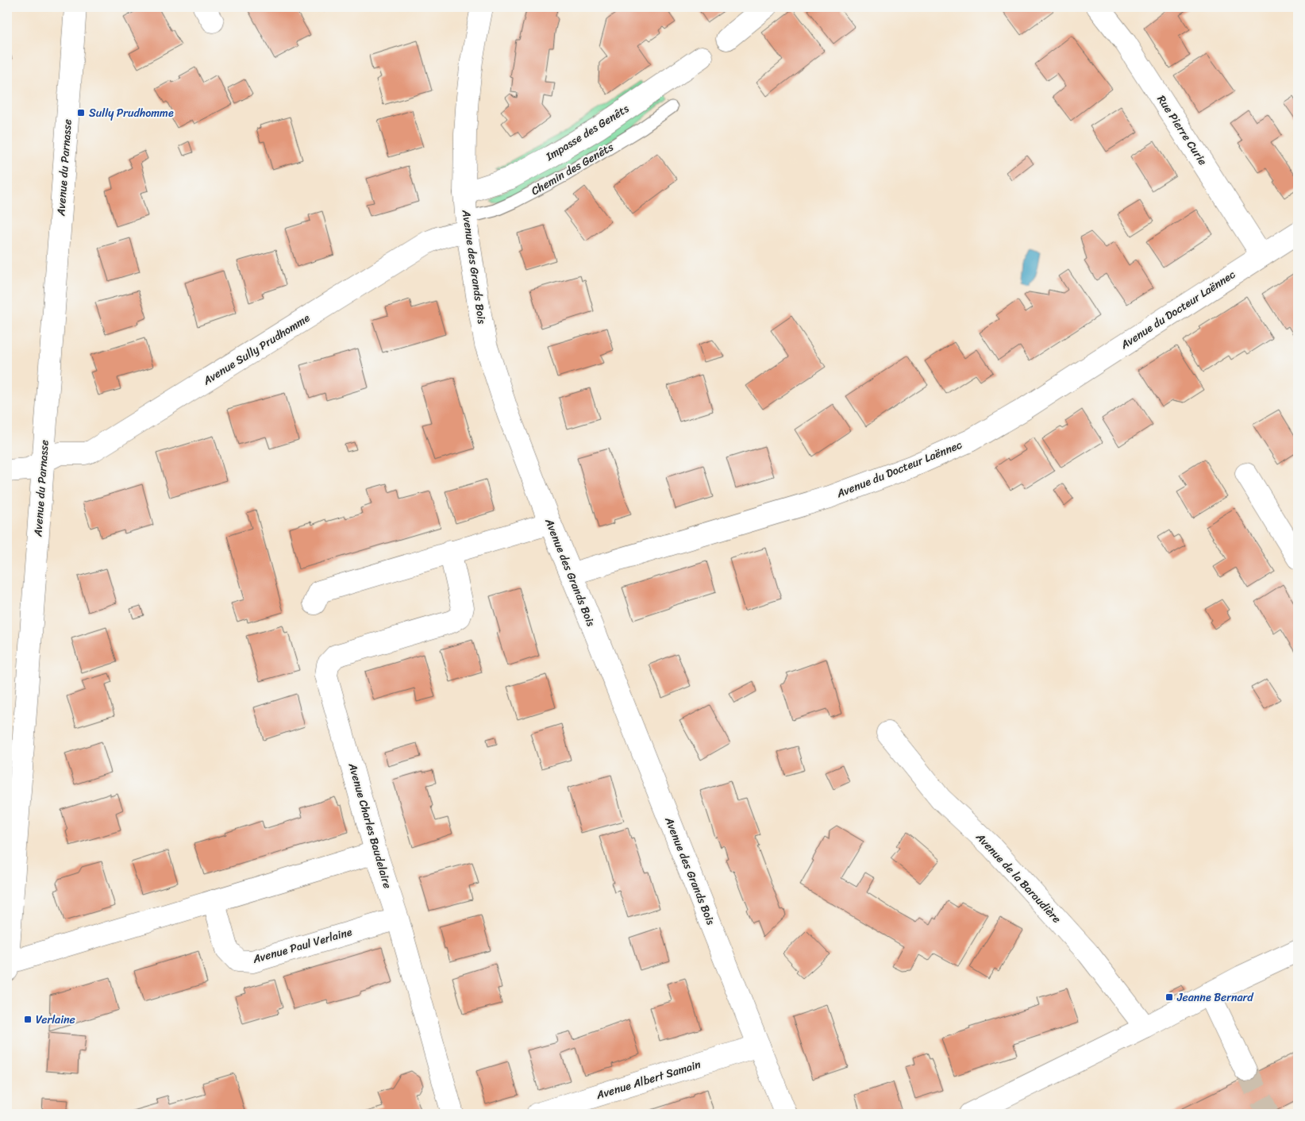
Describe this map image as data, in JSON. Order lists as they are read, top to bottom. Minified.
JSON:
{"streets":{"street":["Rue Pierre Curie","Impasse des Genêts","Avenue du Parnasse","Avenue des Grands Bois","Avenue du Docteur Laënnec","Avenue Sully Prudhomme","Avenue Charles Baudelaire","Avenue de la Baraudière","Avenue Paul Verlaine","Avenue Albert Samain"],"lane":["Chemin des Genêts"]},"crossings":[["Rue Pierre Curie","Avenue du Docteur Laënnec"],["Impasse des Genêts","Avenue des Grands Bois"],["Avenue du Parnasse","Avenue Sully Prudhomme"],["Chemin des Genêts","Avenue des Grands Bois"],["Chemin des Genêts","Avenue Sully Prudhomme"],["Avenue des Grands Bois","Avenue du Docteur Laënnec"],["Avenue des Grands Bois","Avenue Sully Prudhomme"],["Avenue des Grands Bois","Avenue Albert Samain"]],"places":{"transit":["Sully Prudhomme","Jeanne Bernard","Verlaine"]}}
